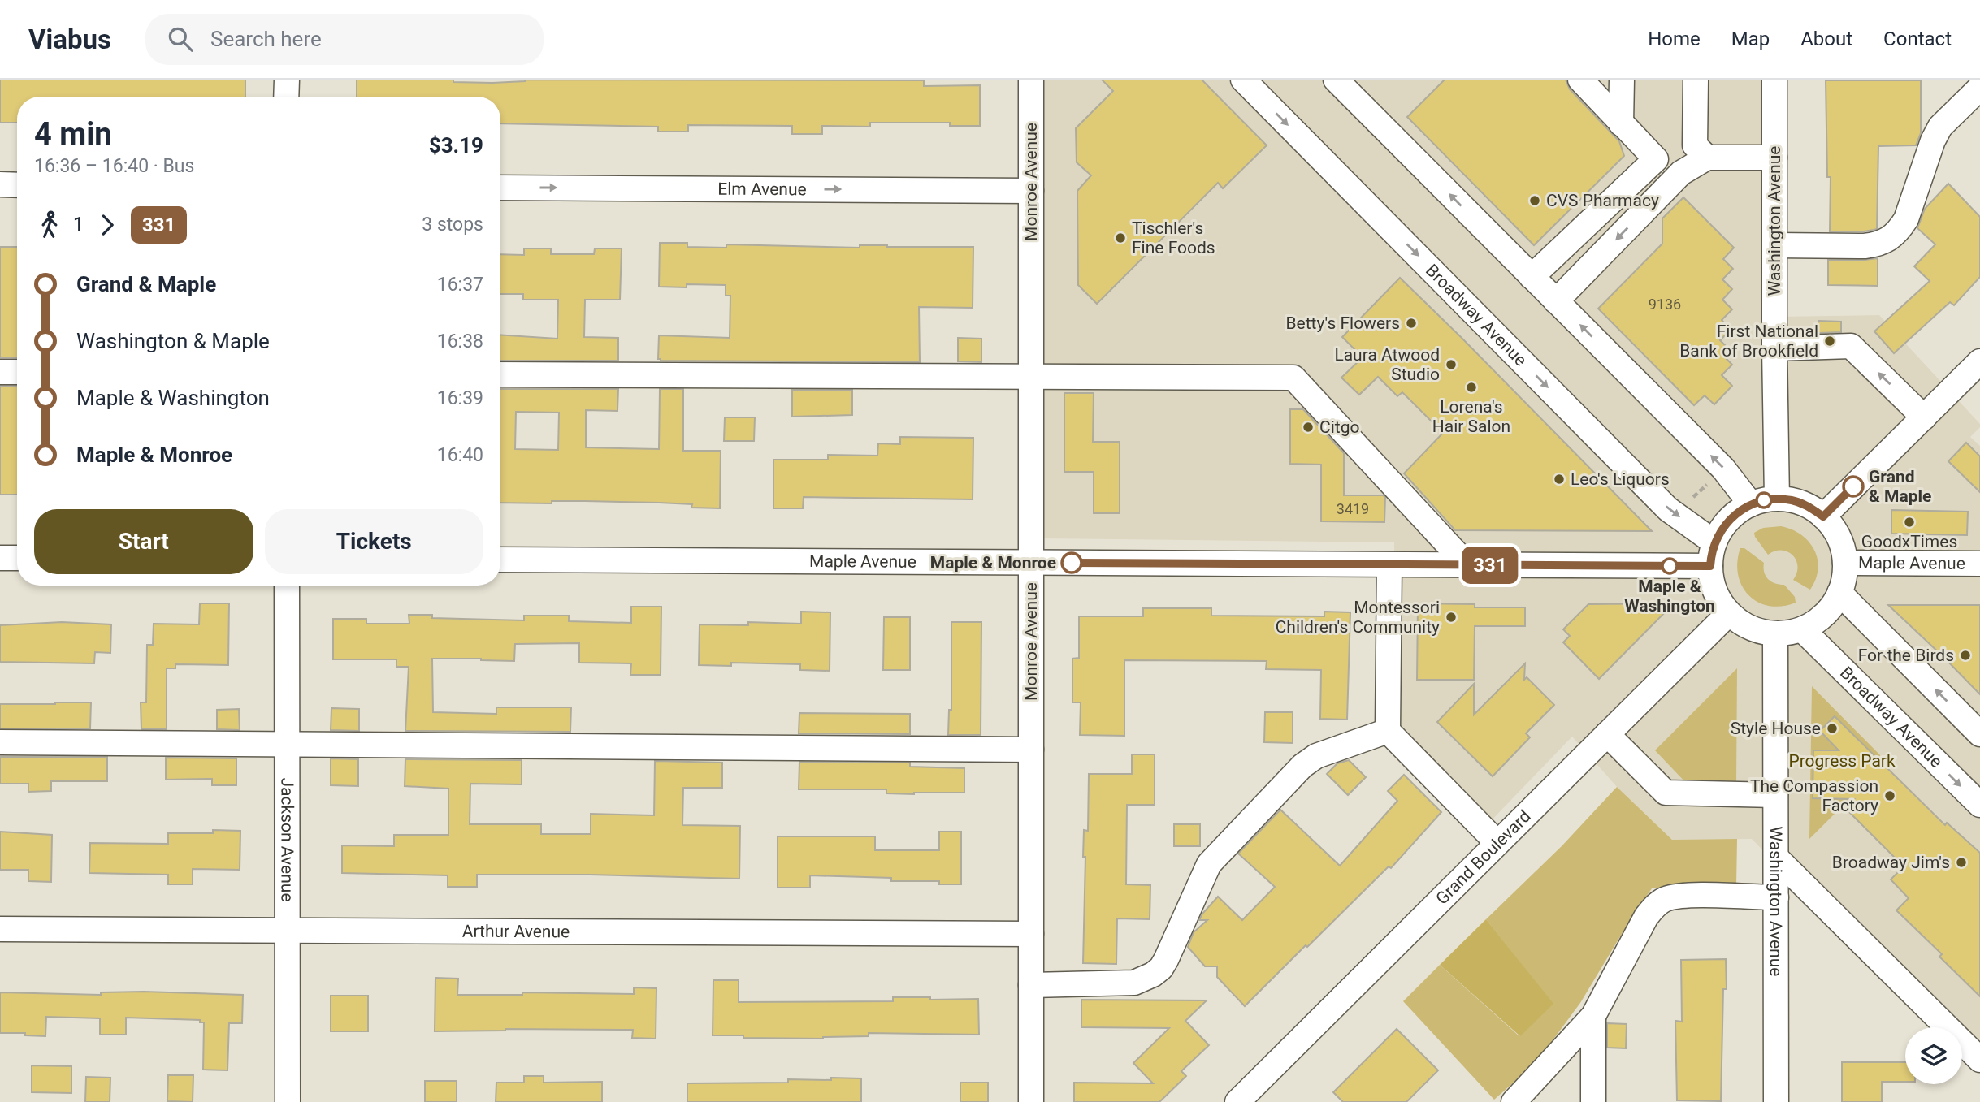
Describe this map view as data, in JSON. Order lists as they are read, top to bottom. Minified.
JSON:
{"streets":{"street":["Monroe Avenue","Elm Avenue","Washington Avenue","Broadway Avenue","Maple Avenue","Jackson Avenue","Grand Boulevard","Arthur Avenue"]},"crossings":[["Monroe Avenue","Elm Avenue"],["Monroe Avenue","Maple Avenue"],["Monroe Avenue","Arthur Avenue"],["Washington Avenue","Broadway Avenue"],["Washington Avenue","Maple Avenue"],["Washington Avenue","Grand Boulevard"],["Broadway Avenue","Maple Avenue"],["Broadway Avenue","Grand Boulevard"],["Maple Avenue","Grand Boulevard"],["Jackson Avenue","Arthur Avenue"]],"parks":["Progress Park"],"places":["CVS Pharmacy","Tischler's Fine Foods","Betty's Flowers","First National Bank of Brookfield","Laura Atwood Studio","Lorena's Hair Salon","Citgo","Leo's Liquors","Grand & Maple","GoodxTimes","Maple & Monroe","Maple & Washington","Montessori Children's Community","For the Birds","Style House","The Compassion Factory","Broadway Jim's"],"lines":["bus line 331"],"house_numbers":["9136","3419"],"page":{"header":"Viabus","search":"Search here","nav":["Home","Map","About","Contact"],"on_map":"331","heading":["4 min","16:36 – 16:40 · Bus","$3.19"],"legs":["1","331","3 stops"],"list":[{"name":"Grand & Maple","value":"16:37"},{"name":"Washington & Maple","value":"16:38"},{"name":"Maple & Washington","value":"16:39"},{"name":"Maple & Monroe","value":"16:40"}],"buttons":["Start","Tickets"]}}
